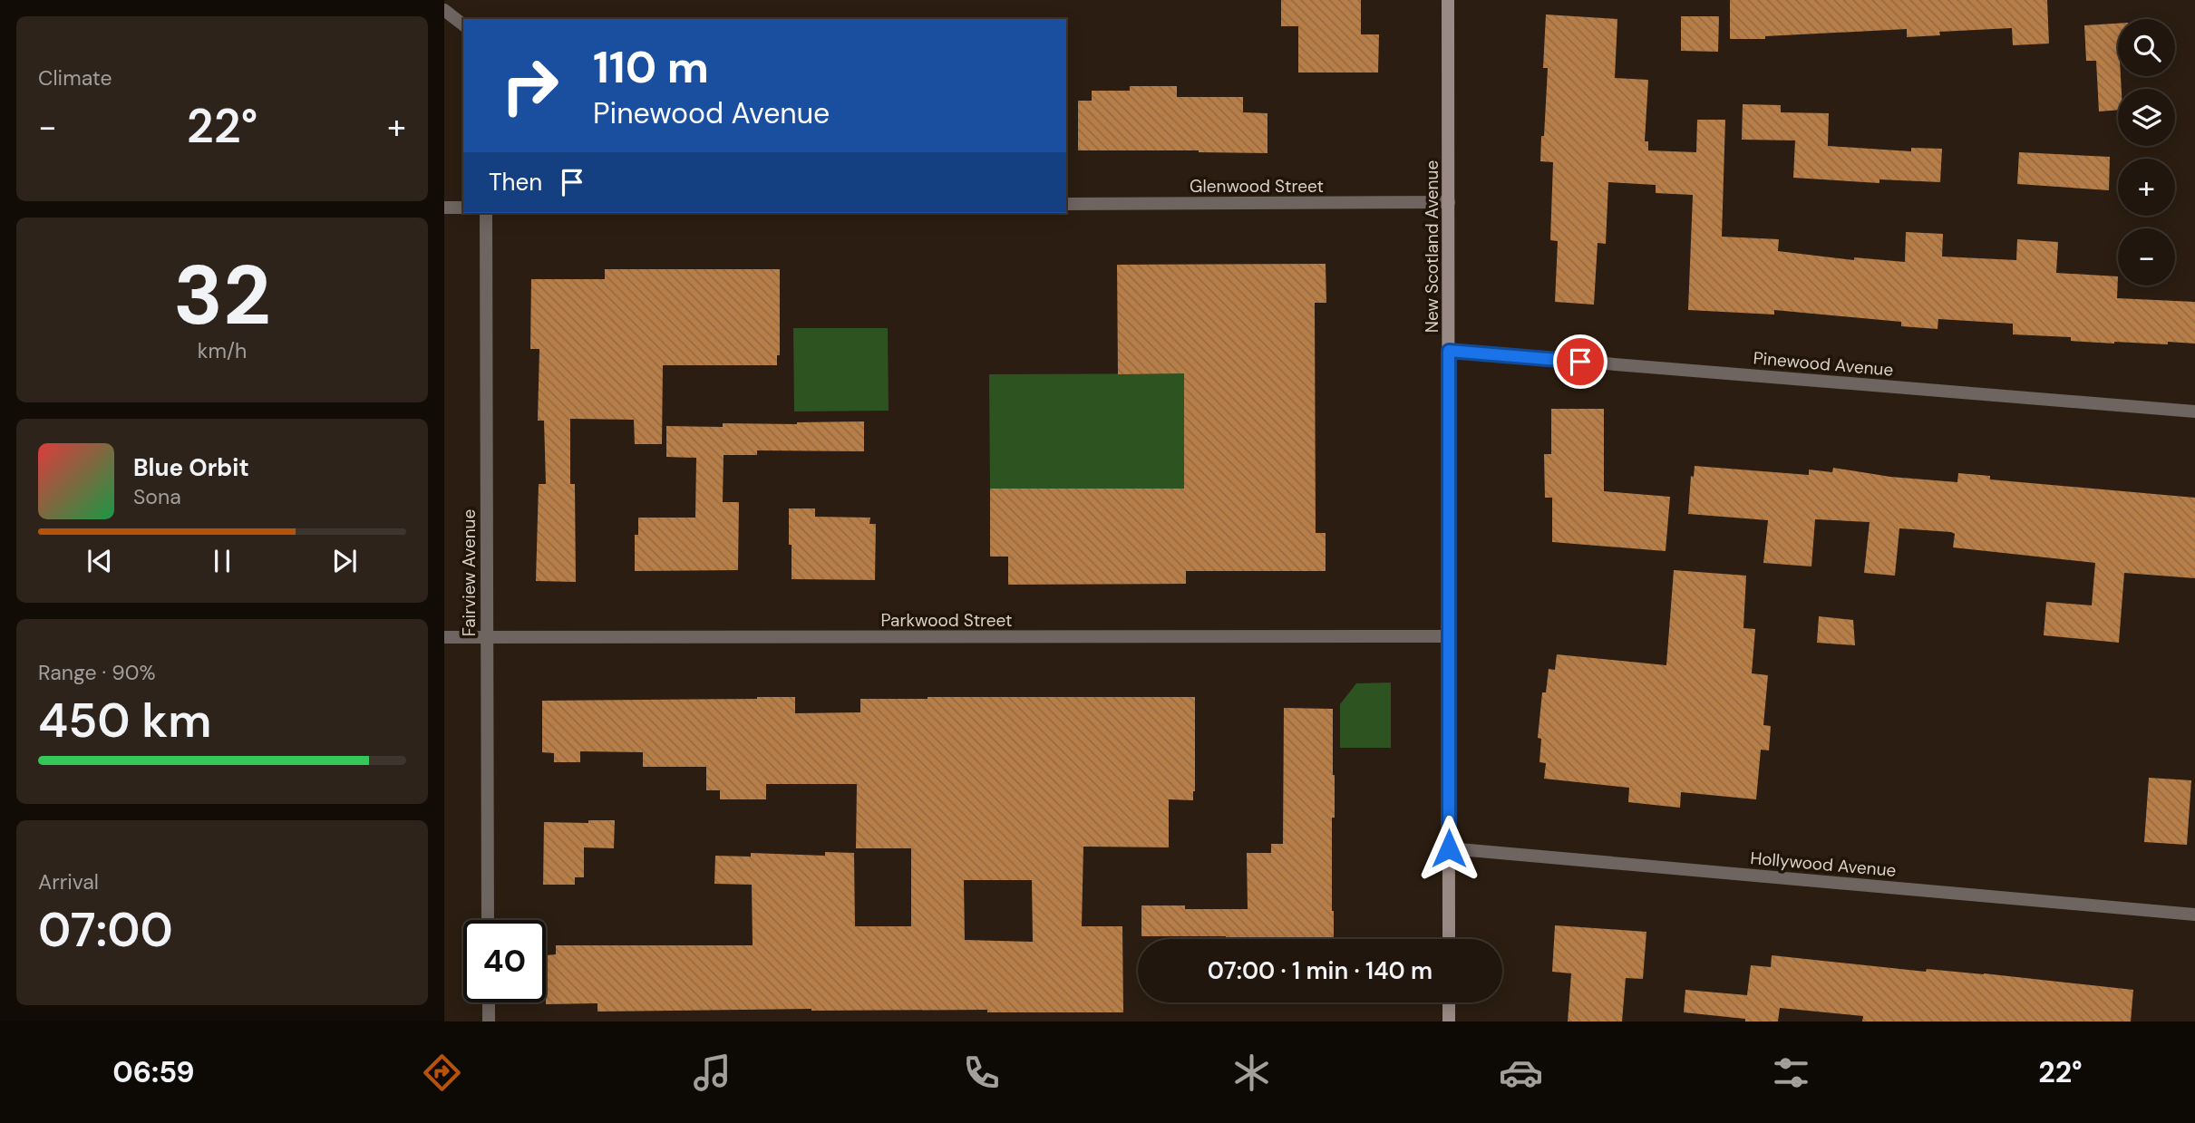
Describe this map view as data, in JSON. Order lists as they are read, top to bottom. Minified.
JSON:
{"streets":{"street":["Glenwood Street","New Scotland Avenue","Pinewood Avenue","Fairview Avenue","Parkwood Street","Hollywood Avenue"]},"crossings":[["Glenwood Street","New Scotland Avenue"],["New Scotland Avenue","Pinewood Avenue"],["New Scotland Avenue","Parkwood Street"],["New Scotland Avenue","Hollywood Avenue"],["Fairview Avenue","Parkwood Street"]],"page":{"tile":["Climate",["32","km/h"],["Range · 90%","450 km"],["Arrival","07:00"]],"map_buttons":["+","−"],"turn":["110 m","Pinewood Avenue"],"heat":["−","22°","+"],"then":"Then","song":["Blue Orbit","Sona"],"limit":"40","trip":"07:00 · 1 min · 140 m","tabs":["06:59","22°"]}}
